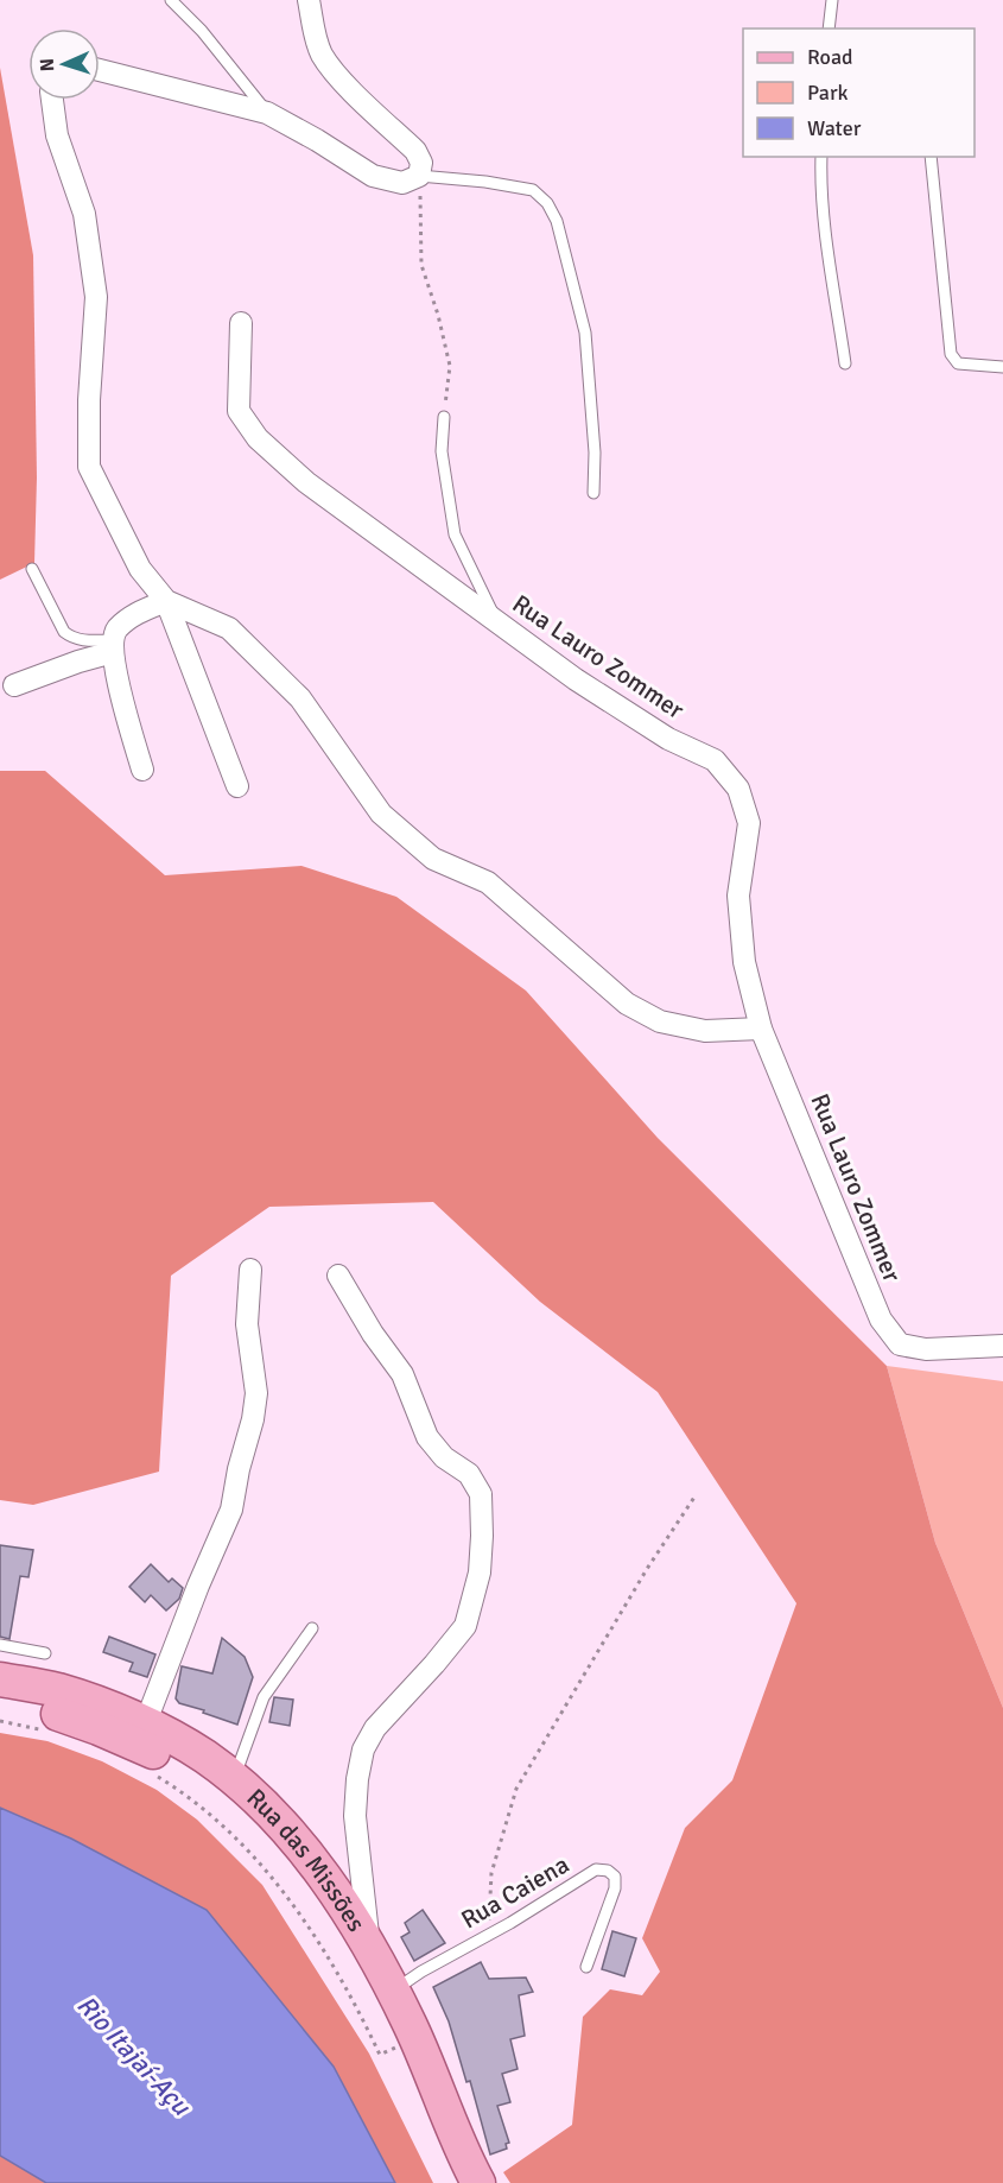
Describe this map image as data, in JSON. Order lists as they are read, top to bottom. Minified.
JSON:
{"streets":{"main road":["Rua das Missões"],"street":["Rua Lauro Zommer"],"lane":["Rua Caiena"]},"crossings":[["Rua das Missões","Rua Caiena"]],"water":["Rio Itajaí-Açu"],"legend":["Road","Park","Water"],"north":"left"}
